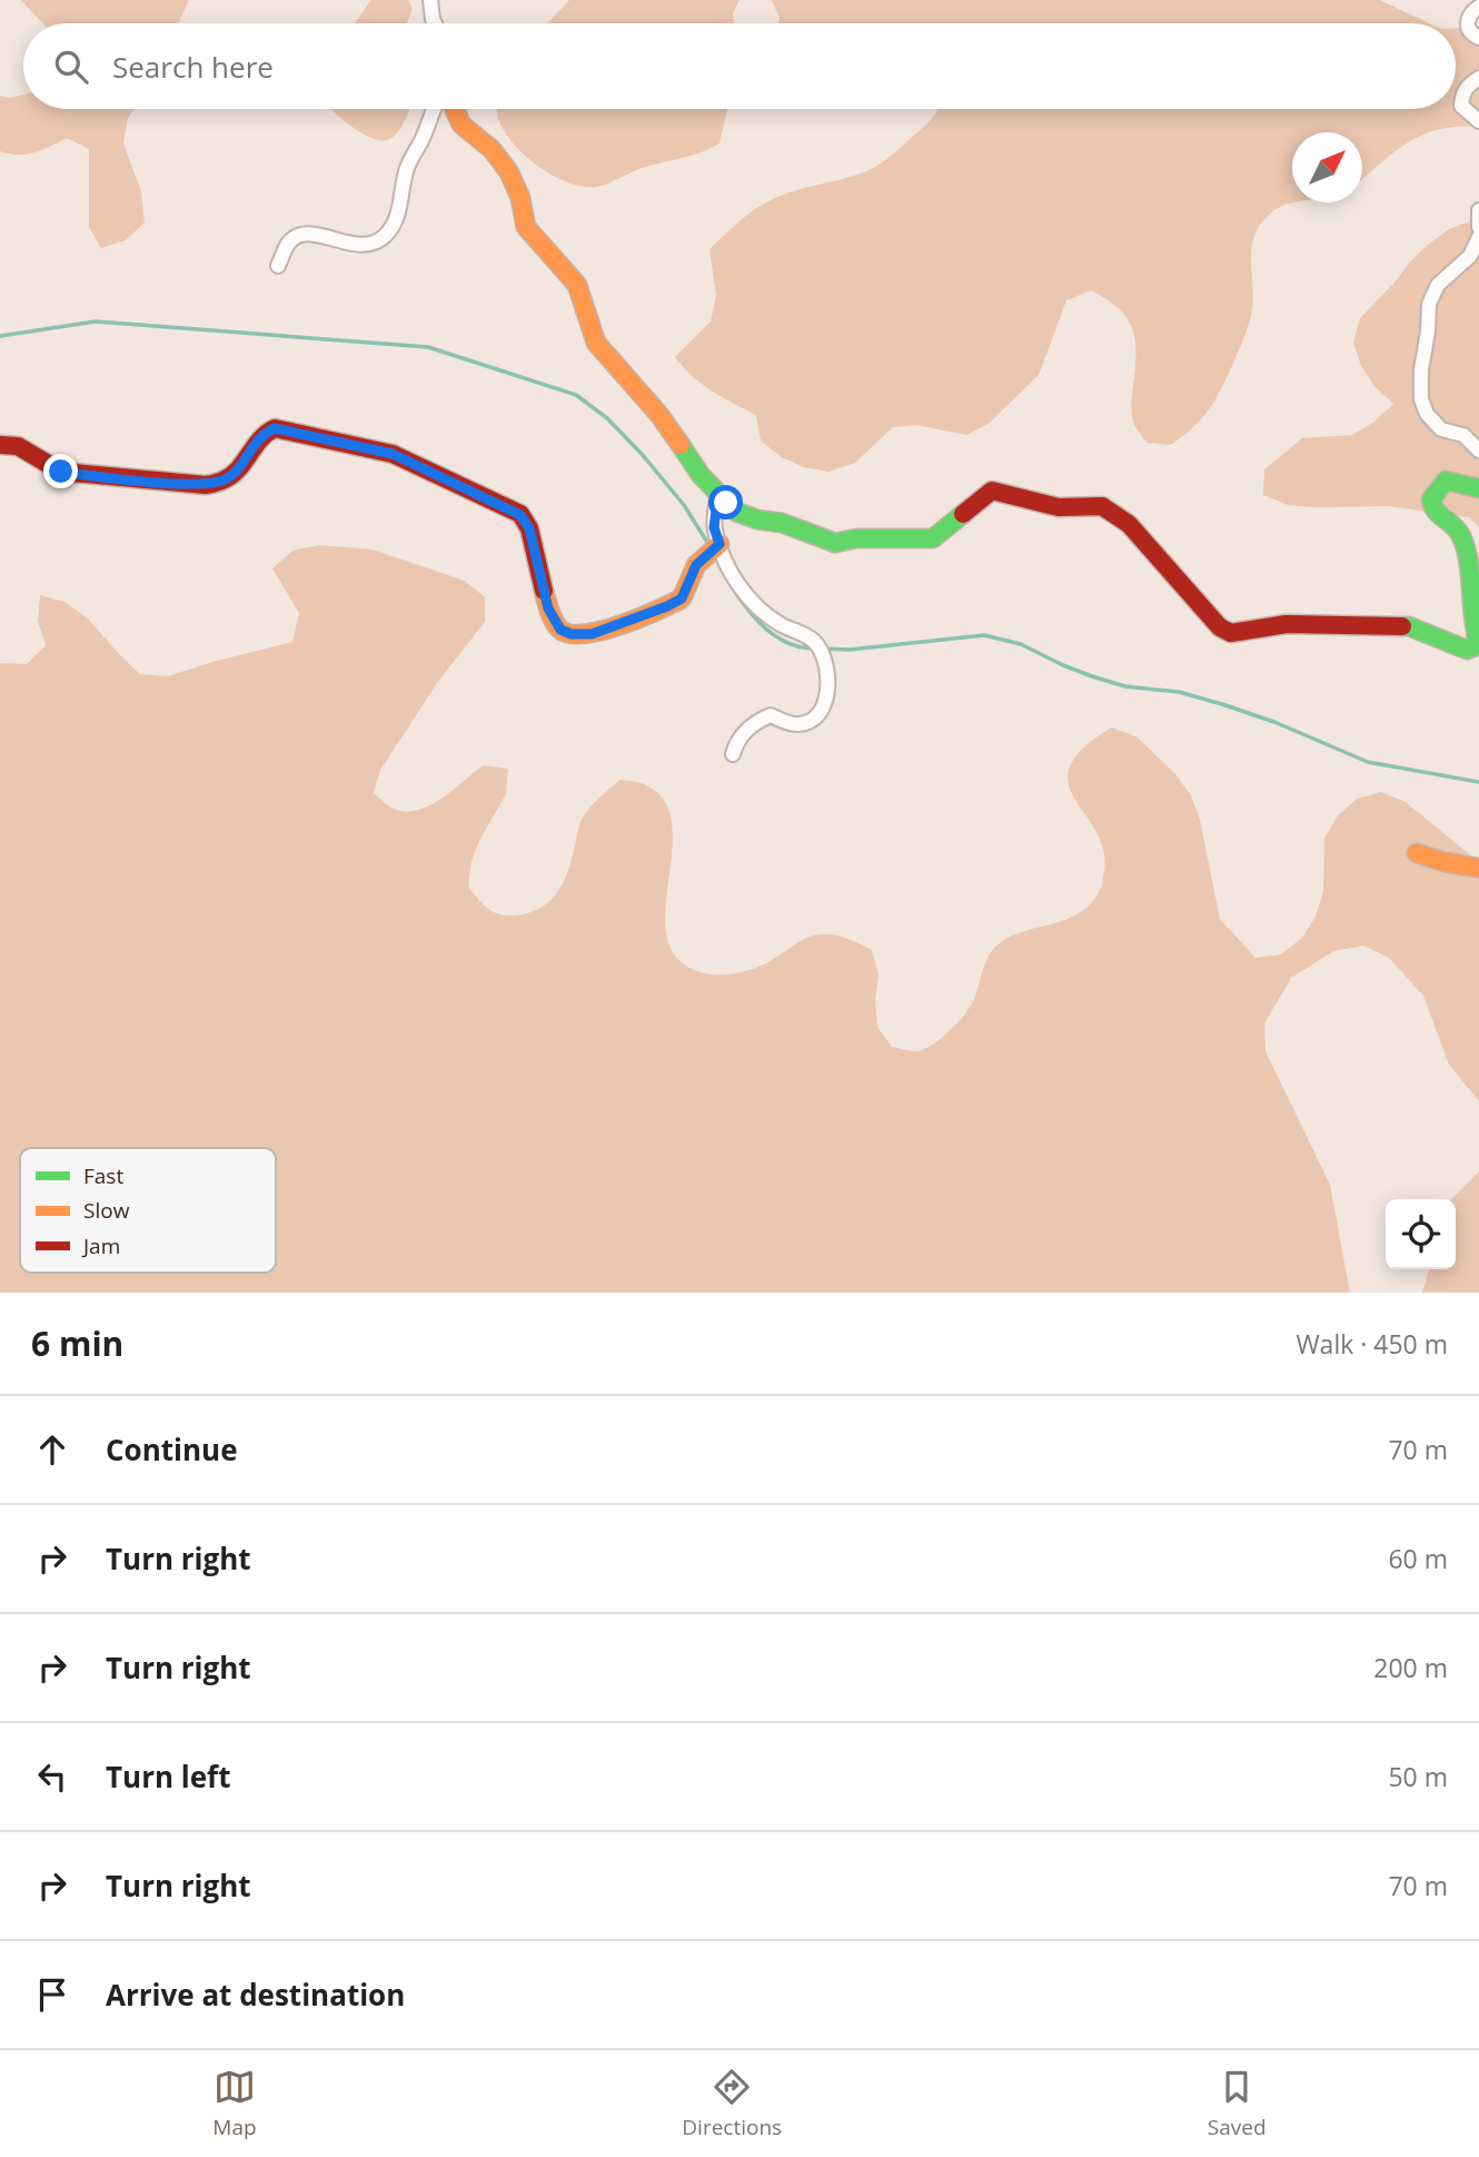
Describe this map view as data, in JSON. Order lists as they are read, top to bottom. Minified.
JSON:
{"legend":["Fast","Slow","Jam"],"north":"top right","page":{"search":"Search here","heading":["6 min","Walk · 450 m"],"list":[["Continue","70 m"],["Turn right","60 m"],["Turn right","200 m"],["Turn left","50 m"],["Turn right","70 m"],"Arrive at destination"],"nav":["Map","Directions","Saved"]}}
